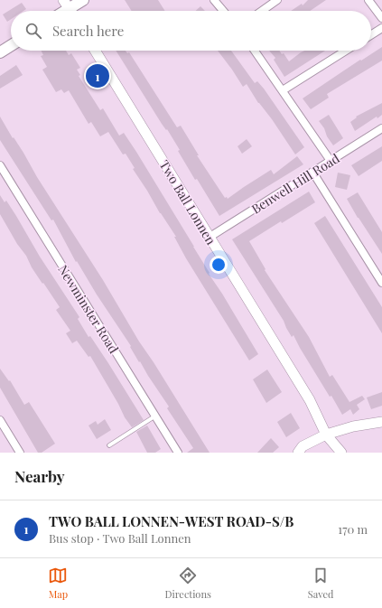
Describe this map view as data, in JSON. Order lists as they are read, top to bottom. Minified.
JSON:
{"streets":{"main road":["Two Ball Lonnen"],"street":["Benwell Hill Road","Newminster Road"]},"crossings":[["Benwell Hill Road","Two Ball Lonnen"]],"page":{"search":"Search here","pins":"1","heading":"Nearby","list":[{"mark":"1","name":"TWO BALL LONNEN-WEST ROAD-S/B","note":"Bus stop · Two Ball Lonnen","value":"170 m"}],"nav":["Map","Directions","Saved"]}}
